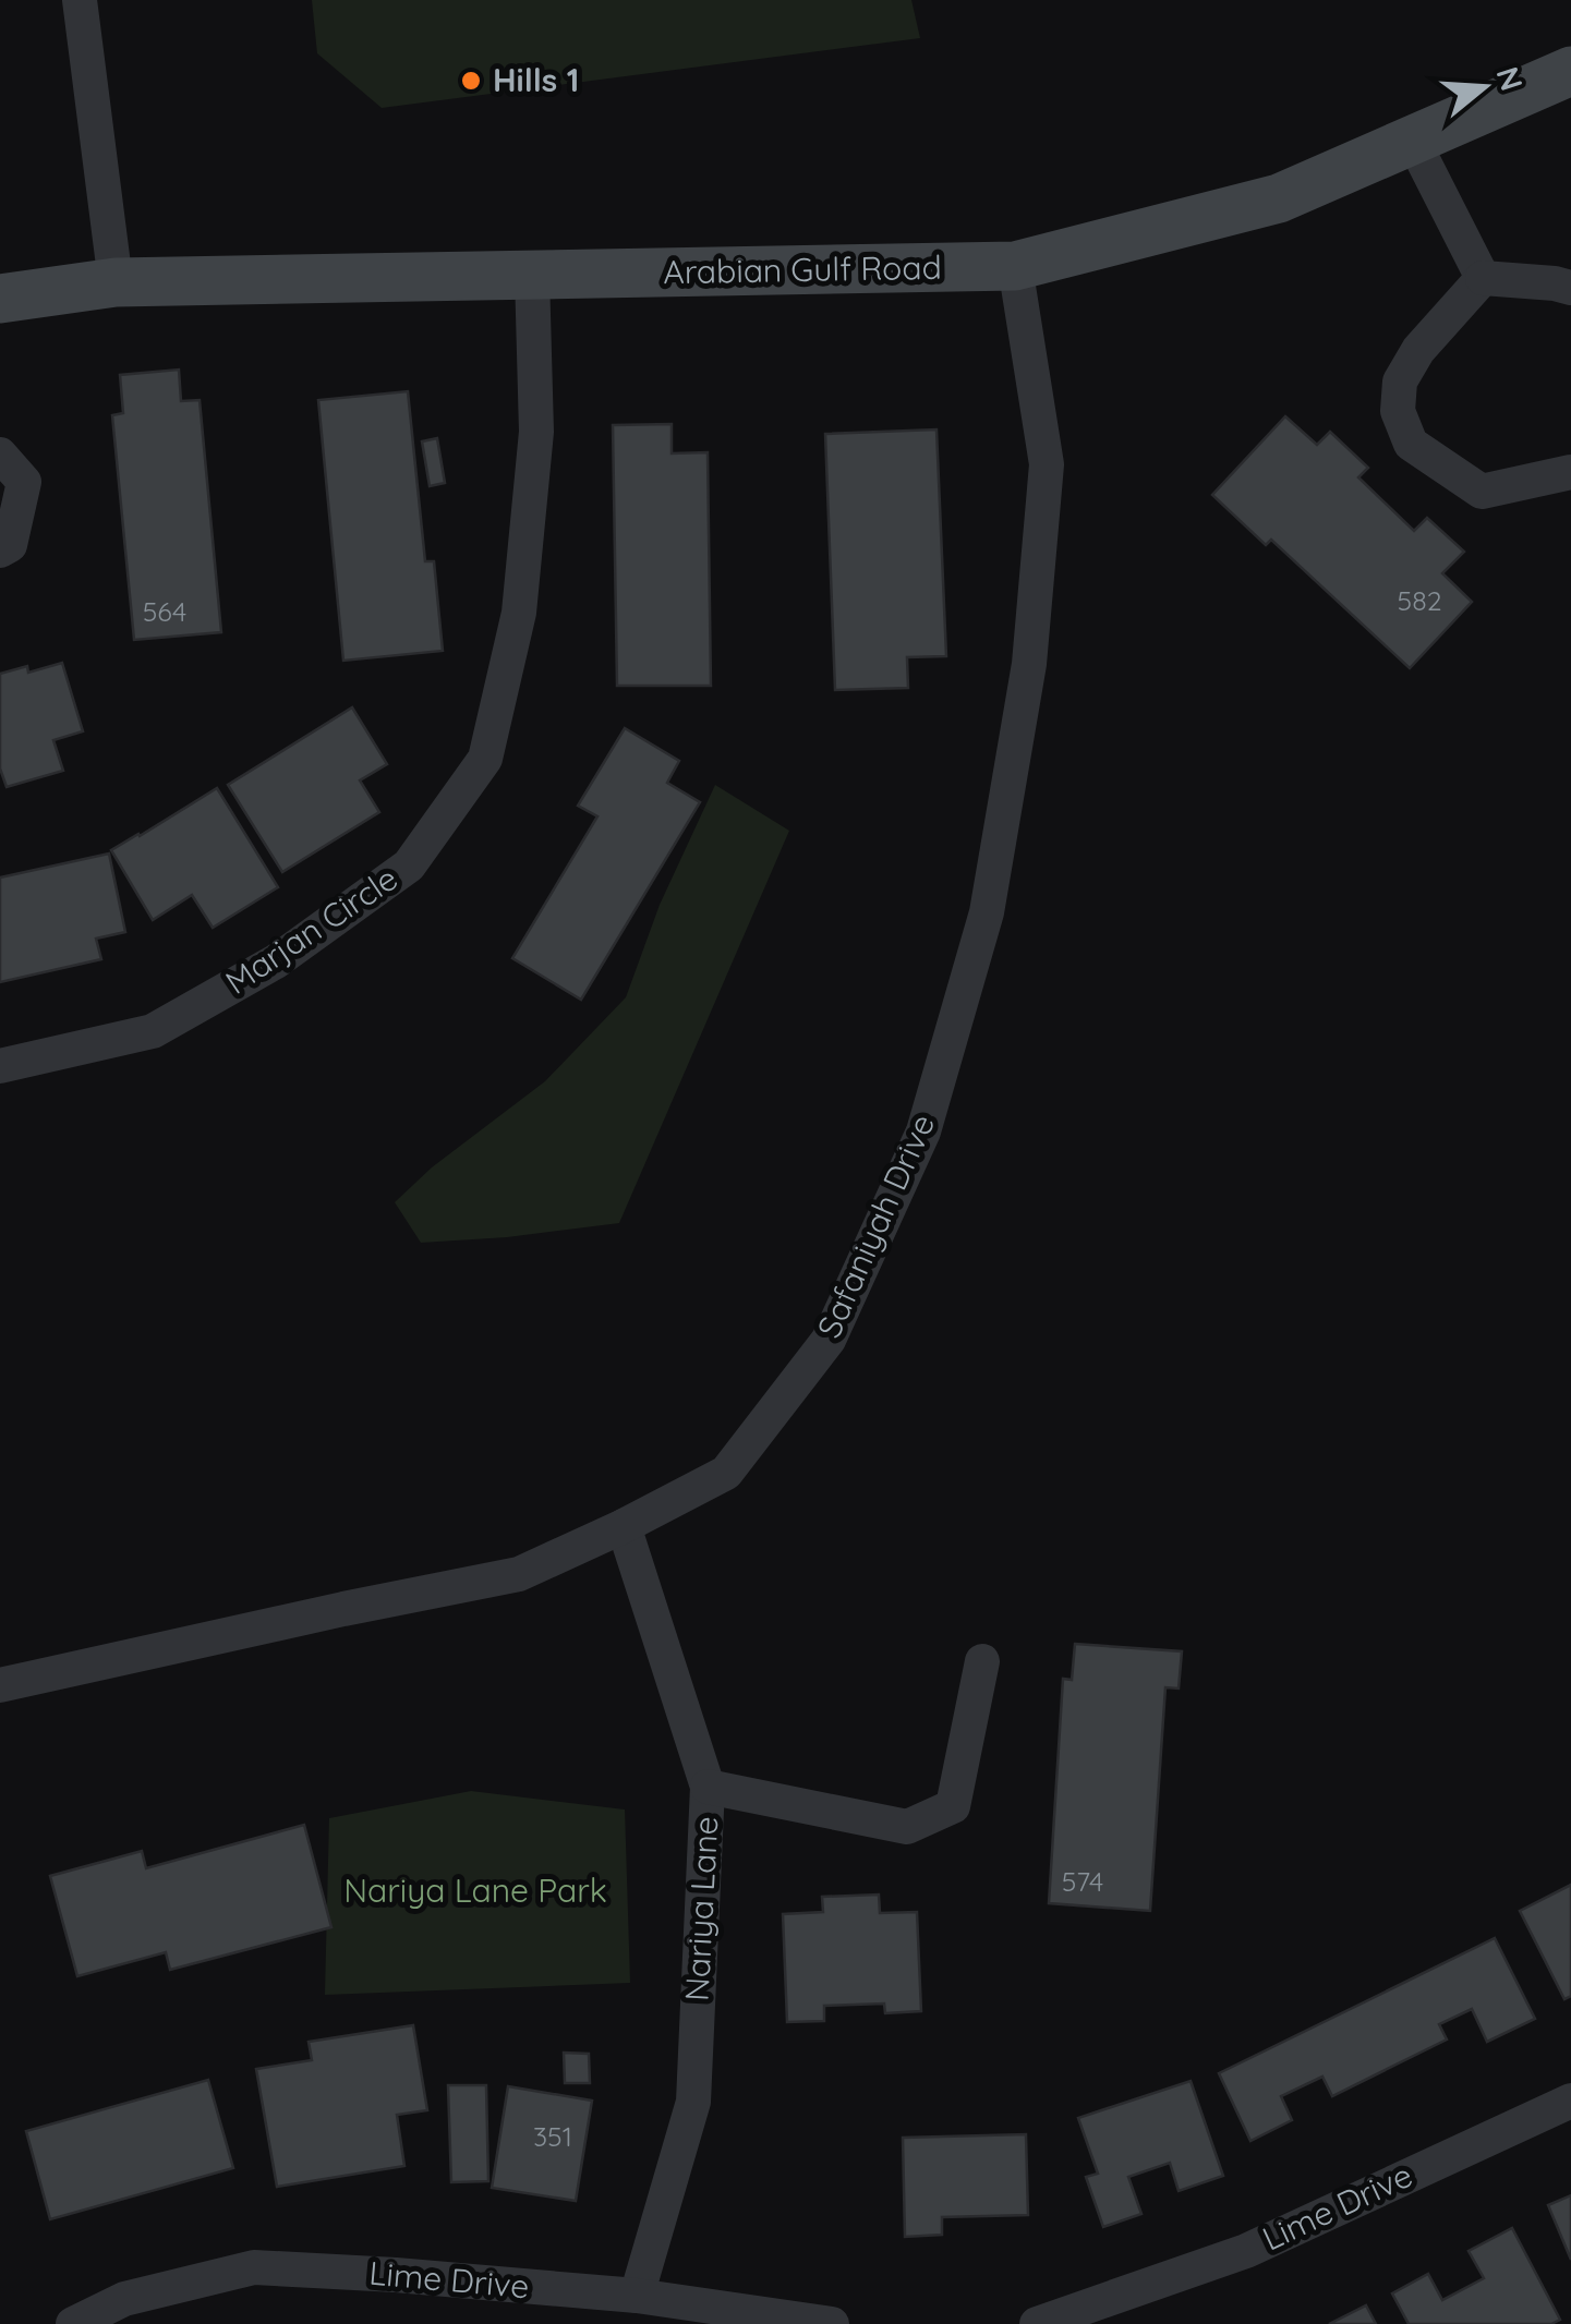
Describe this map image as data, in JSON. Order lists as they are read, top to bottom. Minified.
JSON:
{"streets":{"main road":["Arabian Gulf Road"],"street":["Marjan Circle","Safaniyah Drive","Nariya Lane","Lime Drive"]},"crossings":[["Arabian Gulf Road","Marjan Circle"],["Arabian Gulf Road","Safaniyah Drive"],["Safaniyah Drive","Nariya Lane"],["Nariya Lane","Lime Drive"]],"parks":["Nariya Lane Park"],"places":["Hills 1"],"house_numbers":["582","564","574","351"],"north":"right"}
